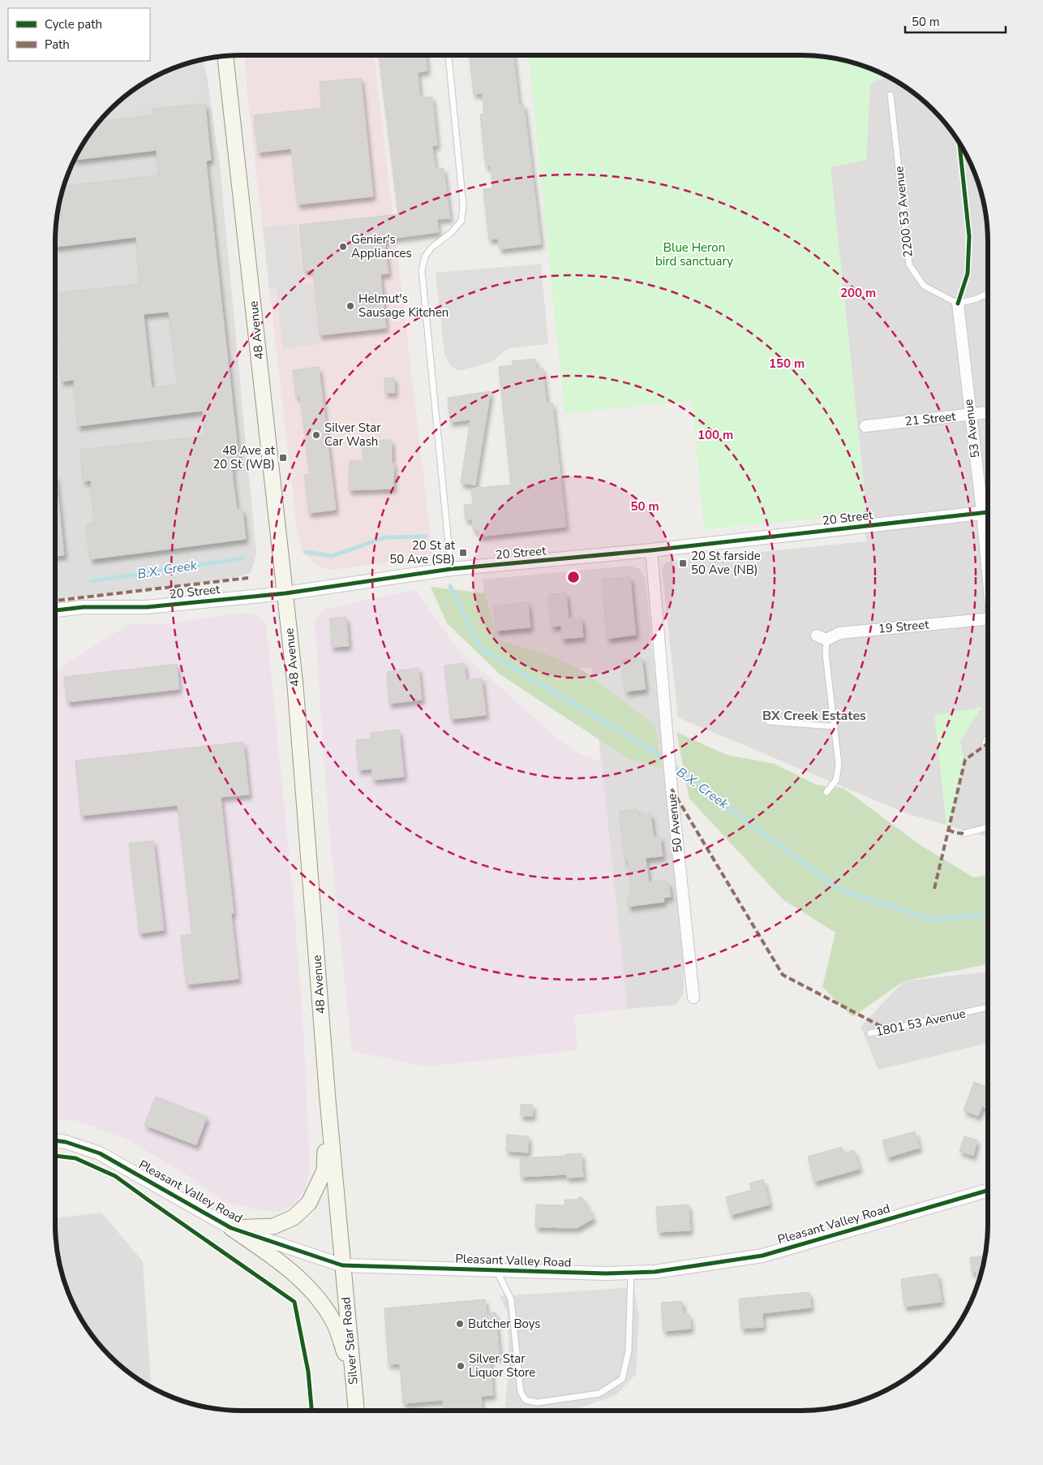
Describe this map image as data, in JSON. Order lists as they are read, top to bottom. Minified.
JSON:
{"streets":{"main road":["48 Avenue","Silver Star Road"],"street":["21 Street","53 Avenue","20 Street","19 Street","50 Avenue","Pleasant Valley Road"],"lane":["2200 53 Avenue","1801 53 Avenue"]},"crossings":[["2200 53 Avenue","53 Avenue"],["48 Avenue","20 Street"],["48 Avenue","Pleasant Valley Road"],["48 Avenue","Silver Star Road"],["21 Street","53 Avenue"],["53 Avenue","20 Street"],["20 Street","50 Avenue"],["Pleasant Valley Road","Silver Star Road"]],"districts":["BX Creek Estates"],"water":["B.X. Creek"],"parks":["Blue Heron bird sanctuary"],"places":{"other":["Genier's Appliances","Helmut's Sausage Kitchen","Silver Star Car Wash","Butcher Boys","Silver Star Liquor Store"],"transit":["48 Ave at 20 St (WB)","20 St at 50 Ave (SB)","20 St farside 50 Ave (NB)"]},"legend":["Cycle path","Path"],"scale_bar":"50 m","rings":["200 m","150 m","100 m","50 m"]}
